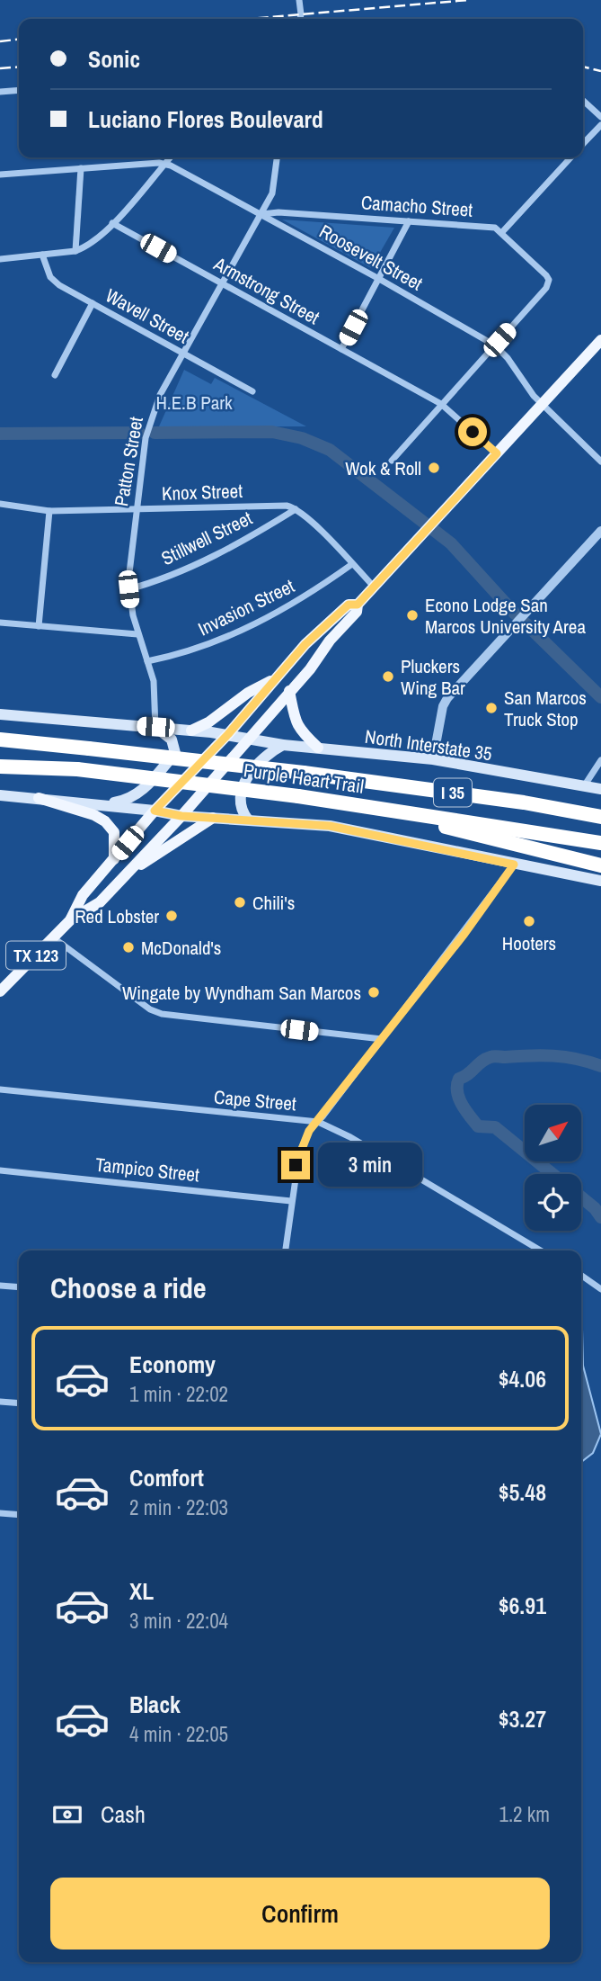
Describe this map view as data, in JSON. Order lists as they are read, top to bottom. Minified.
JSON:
{"streets":{"highway":["Purple Heart Trail","I 35"],"main road":["North Interstate 35","TX 123"],"street":["Camacho Street","Roosevelt Street","Armstrong Street","Wavell Street","Patton Street","Knox Street","Stillwell Street","Invasion Street","Cape Street","Tampico Street"]},"crossings":[["Camacho Street","Roosevelt Street"],["Camacho Street","Patton Street"],["Roosevelt Street","Patton Street"],["Armstrong Street","Patton Street"],["Wavell Street","Patton Street"],["Patton Street","Knox Street"],["Patton Street","Stillwell Street"],["Patton Street","Invasion Street"],["Patton Street","North Interstate 35"],["Knox Street","Stillwell Street"],["North Interstate 35","TX 123"]],"parks":["H.E.B Park"],"places":["Wok & Roll","Econo Lodge San Marcos University Area","Pluckers Wing Bar","San Marcos Truck Stop","Chili's","Red Lobster","Hooters","McDonald's","Wingate by Wyndham San Marcos"],"north":"top right","page":{"banner":["Sonic","Luciano Flores Boulevard"],"bubble":"3 min","heading":"Choose a ride","list":[{"name":"Economy","note":"1 min · 22:02","value":"$4.06"},{"name":"Comfort","note":"2 min · 22:03","value":"$5.48"},{"name":"XL","note":"3 min · 22:04","value":"$6.91"},{"name":"Black","note":"4 min · 22:05","value":"$3.27"}],"pay":["Cash","1.2 km"],"buttons":"Confirm"}}
